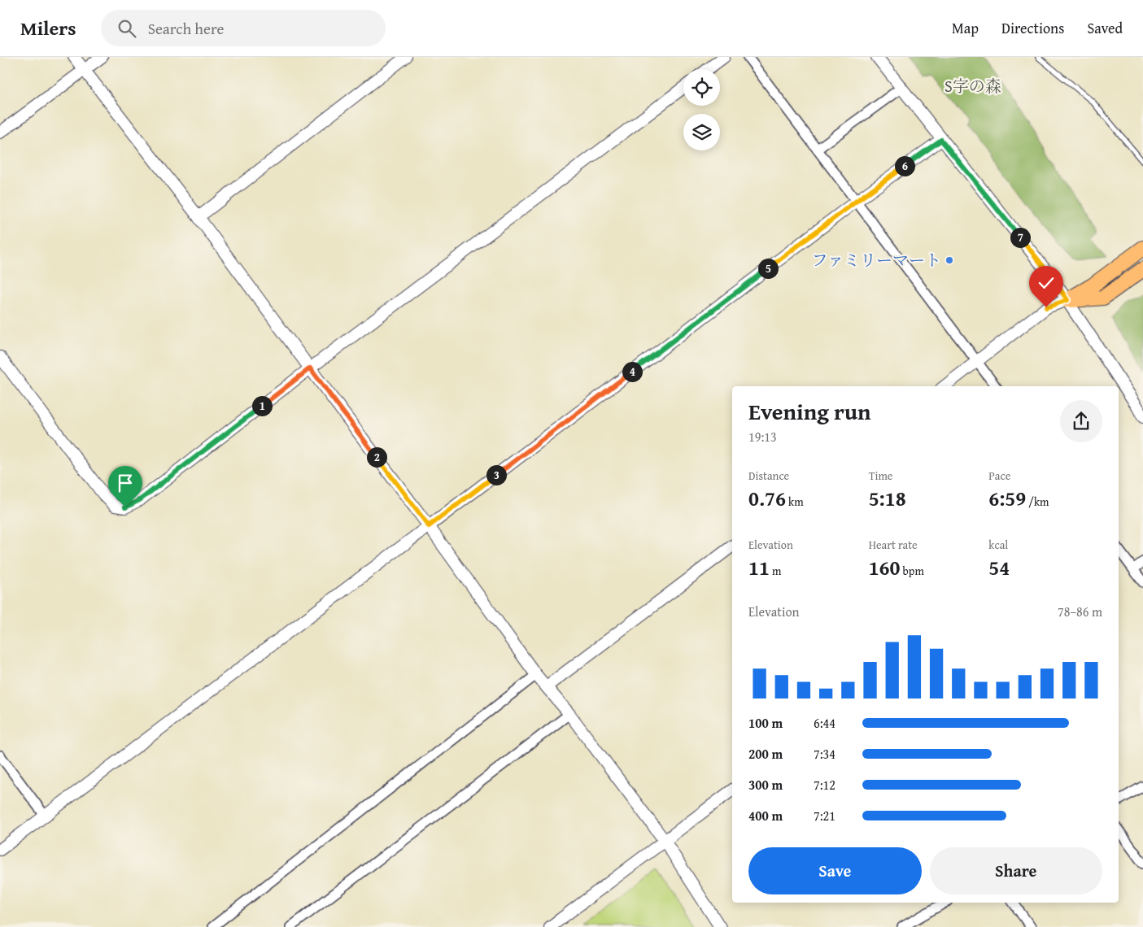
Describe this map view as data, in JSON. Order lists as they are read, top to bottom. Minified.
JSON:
{"parks":["S字の森"],"places":["ファミリーマート"],"page":{"header":"Milers","search":"Search here","nav":["Map","Directions","Saved"],"pins":["6","7","5","4","1","2","3"],"heading":["Evening run","19:13"],"stats":[["Distance","0.76 km"],["Time","5:18"],["Pace","6:59 /km"],["Elevation","11 m"],["Heart rate","160 bpm"],["kcal","54"]],"chart":["Elevation","78–86 m"],"list":[{"name":"100 m","note":"6:44"},{"name":"200 m","note":"7:34"},{"name":"300 m","note":"7:12"},{"name":"400 m","note":"7:21"}],"buttons":["Save","Share"]}}
